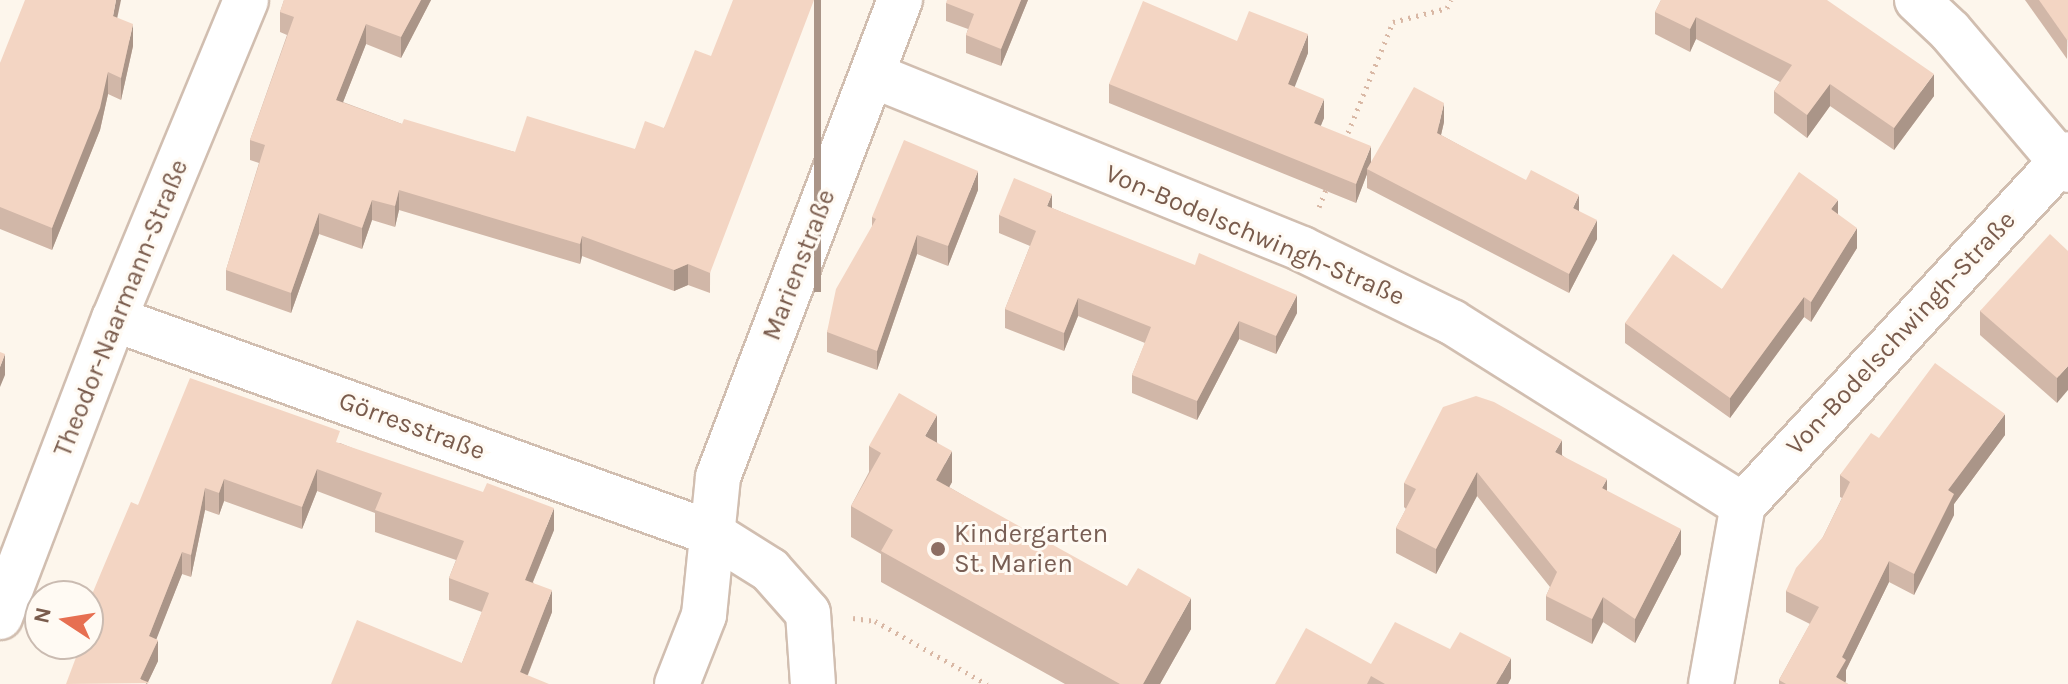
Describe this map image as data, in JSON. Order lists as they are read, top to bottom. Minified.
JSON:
{"streets":{"street":["Von-Bodelschwingh-Straße","Marienstraße","Theodor-Naarmann-Straße","Görresstraße"]},"crossings":[["Von-Bodelschwingh-Straße","Marienstraße"],["Marienstraße","Görresstraße"],["Theodor-Naarmann-Straße","Görresstraße"]],"places":["Kindergarten St. Marien"],"north":"left"}
